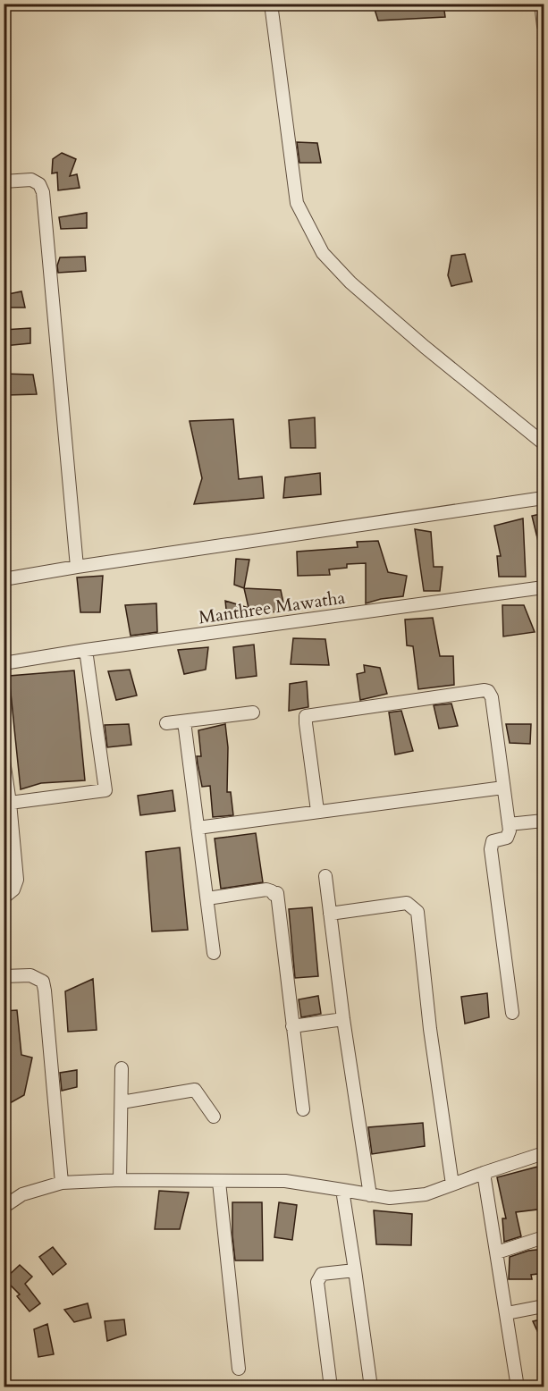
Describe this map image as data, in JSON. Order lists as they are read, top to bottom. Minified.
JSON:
{"streets":{"street":["Manthree Mawatha"]}}
